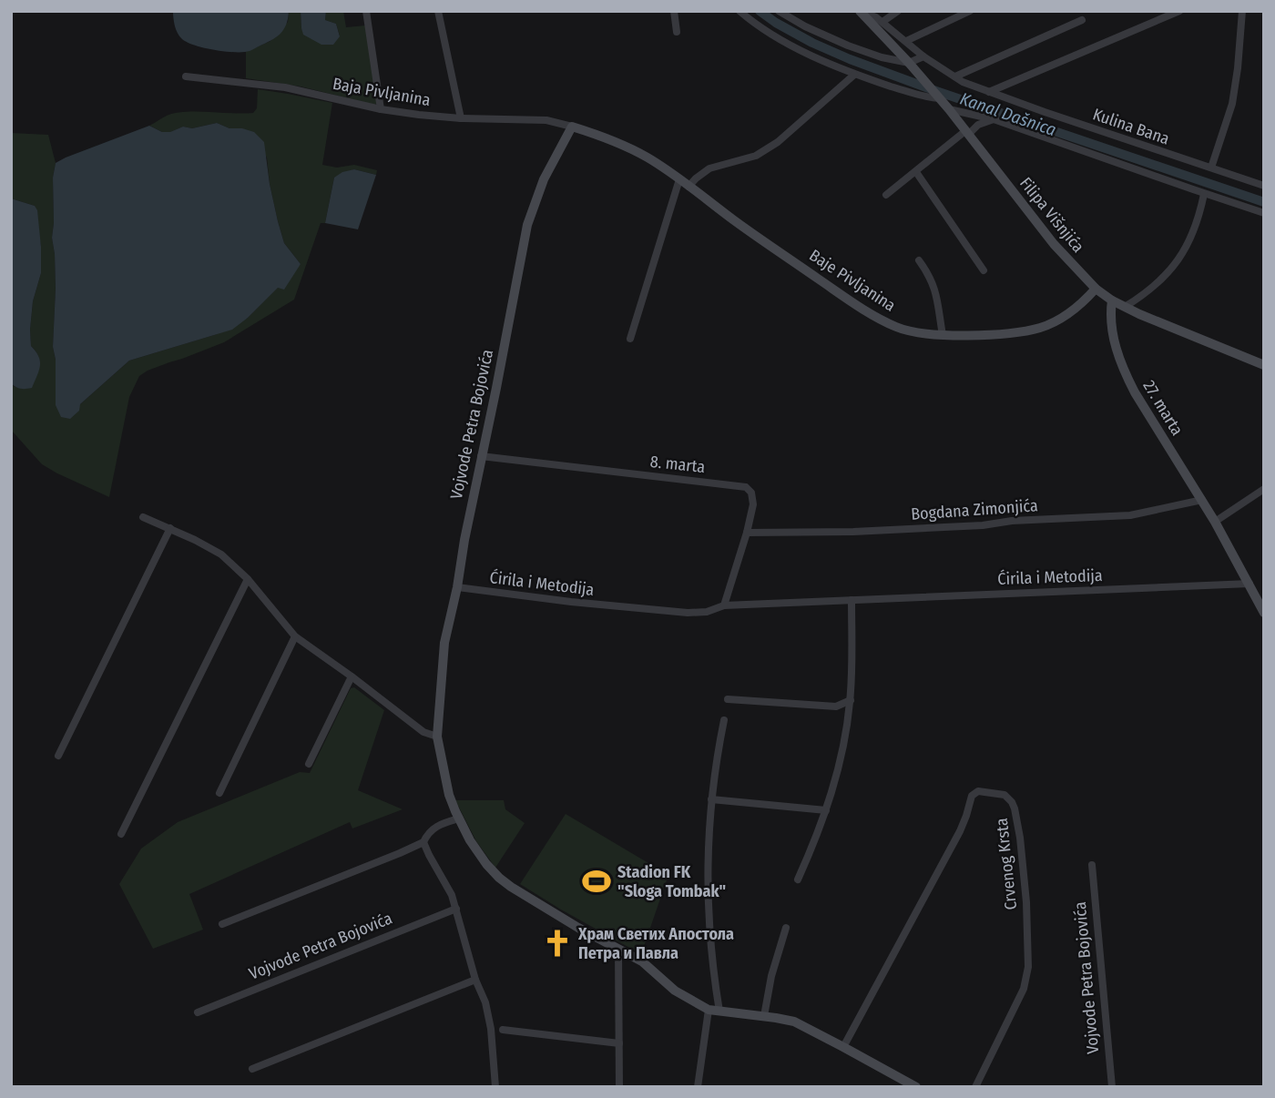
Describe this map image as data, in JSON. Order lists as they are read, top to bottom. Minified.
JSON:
{"streets":{"street":["Baja Pivljanina","Kulina Bana","Filipa Višnjića","Baje Pivljanina","27. marta","Vojvode Petra Bojovića","8. marta","Bogdana Zimonjića","Ćirila i Metodija","Crvenog Krsta"]},"crossings":[["Baja Pivljanina","Baje Pivljanina"],["Baja Pivljanina","Vojvode Petra Bojovića"],["Kulina Bana","Filipa Višnjića"],["Filipa Višnjića","Baje Pivljanina"],["Filipa Višnjića","27. marta"],["Baje Pivljanina","Vojvode Petra Bojovića"],["27. marta","Bogdana Zimonjića"],["27. marta","Ćirila i Metodija"],["Vojvode Petra Bojovića","8. marta"],["Vojvode Petra Bojovića","Ćirila i Metodija"],["Vojvode Petra Bojovića","Crvenog Krsta"],["8. marta","Bogdana Zimonjića"],["8. marta","Ćirila i Metodija"]],"water":["Kanal Dašnica"],"places":{"sports":["Stadion FK \"Sloga Tombak\""],"church":["Храм Светих Апостола Петра и Павла"]}}
